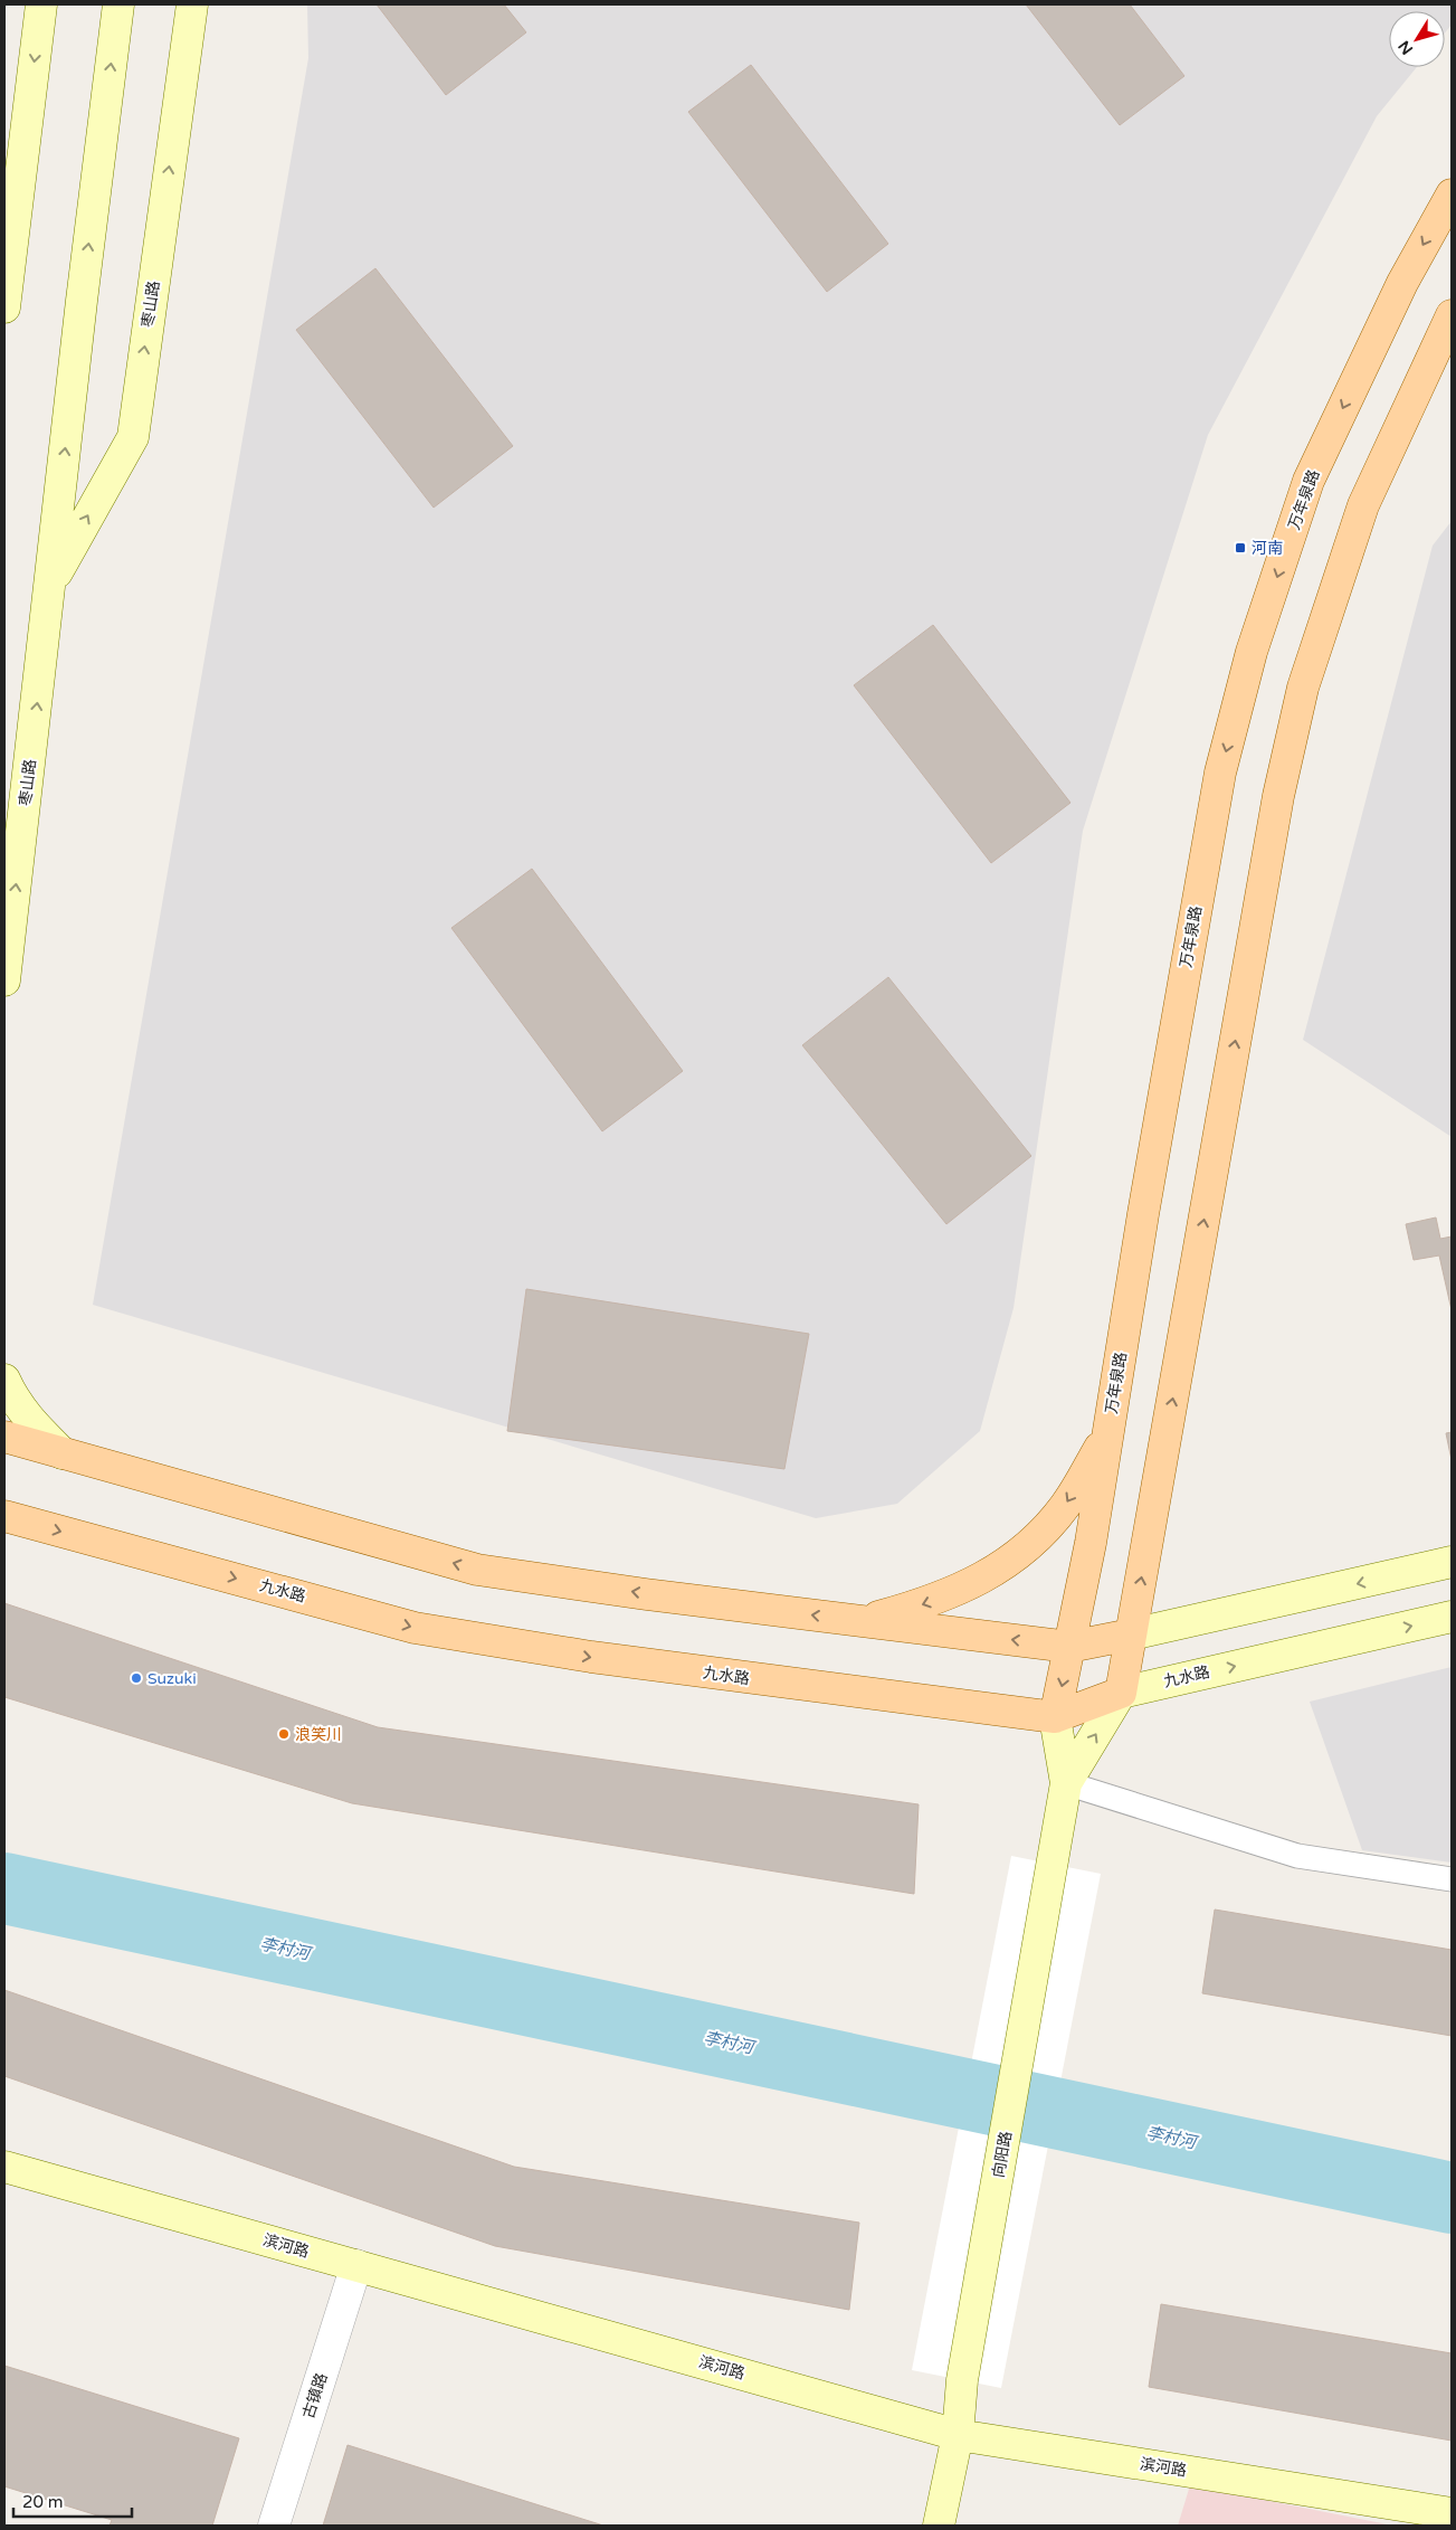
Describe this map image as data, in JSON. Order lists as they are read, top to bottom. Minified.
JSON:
{"streets":{"main road":["万年泉路","九水路"],"street":["枣山路","向阳路","滨河路","古镇路"]},"crossings":[["万年泉路","九水路"],["万年泉路","向阳路"],["九水路","向阳路"],["向阳路","滨河路"],["滨河路","古镇路"]],"one_way":["枣山路"],"water":["李村河"],"places":{"transit":["河南"],"other":["Suzuki","浪笑川"]},"scale_bar":"20 m","north":"bottom left"}
